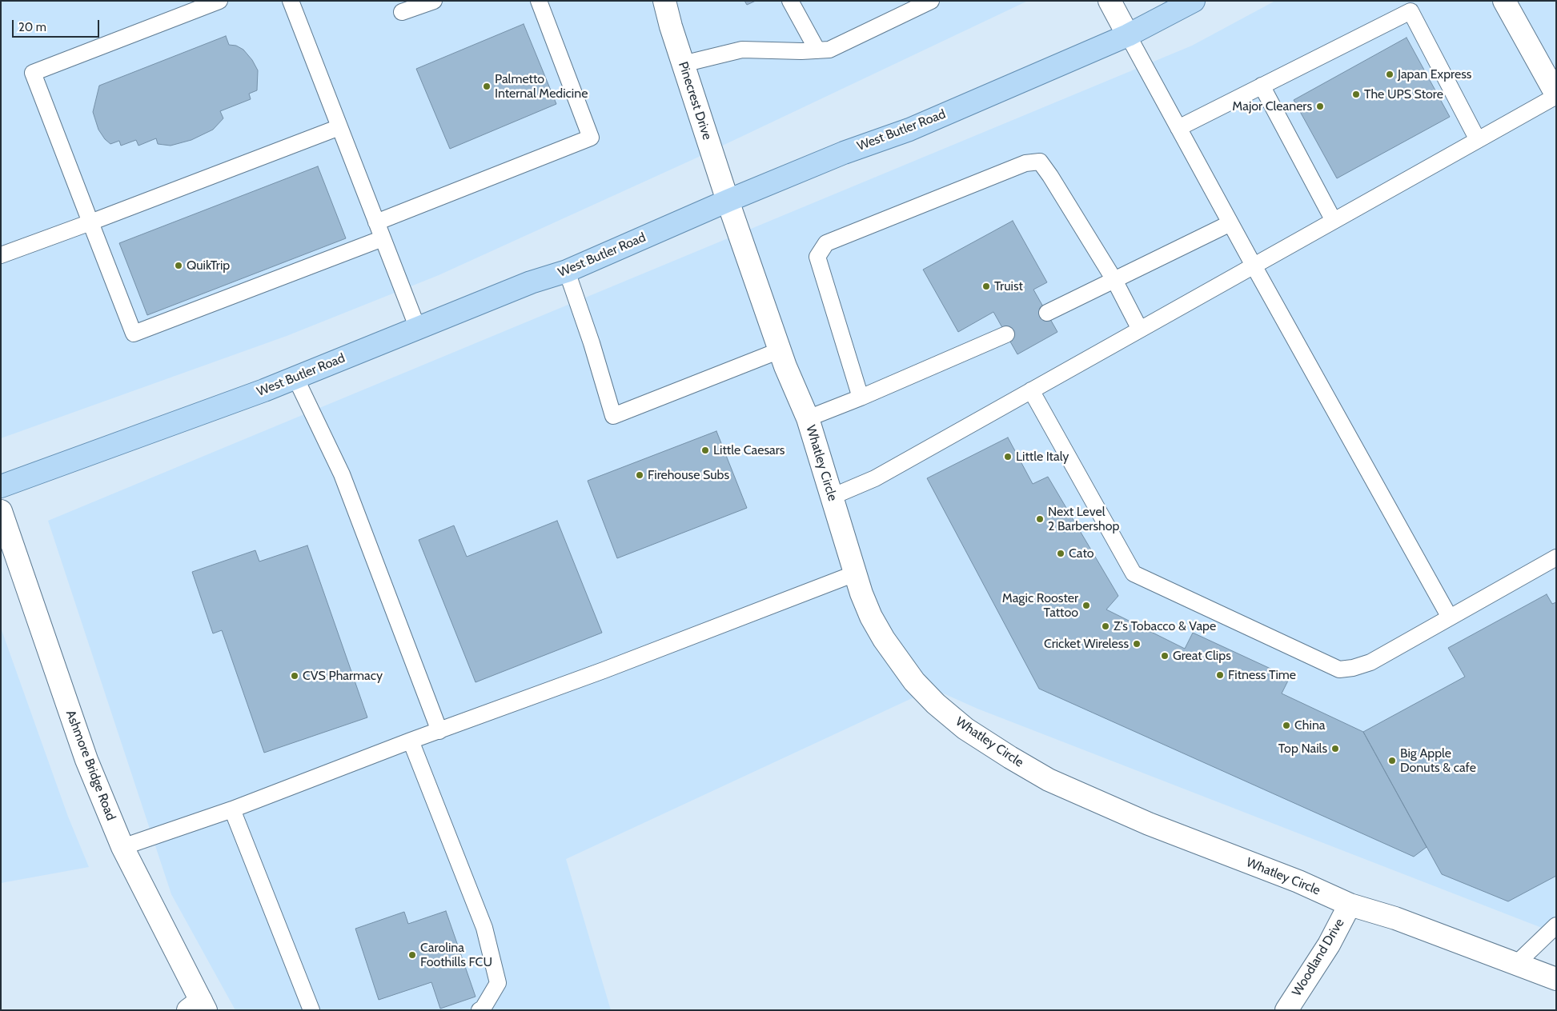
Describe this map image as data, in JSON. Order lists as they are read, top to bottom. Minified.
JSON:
{"streets":{"main road":["West Butler Road"],"street":["Pinecrest Drive","Whatley Circle","Ashmore Bridge Road","Woodland Drive"]},"crossings":[["Pinecrest Drive","West Butler Road"],["Pinecrest Drive","Whatley Circle"],["West Butler Road","Whatley Circle"],["Whatley Circle","Woodland Drive"]],"places":["Japan Express","Palmetto Internal Medicine","The UPS Store","Major Cleaners","QuikTrip","Truist","Little Caesars","Little Italy","Firehouse Subs","Next Level 2 Barbershop","Cato","Magic Rooster Tattoo","Z's Tobacco & Vape","Cricket Wireless","Great Clips","Fitness Time","CVS Pharmacy","China","Top Nails","Big Apple Donuts & cafe","Carolina Foothills FCU"],"scale_bar":"20 m"}
